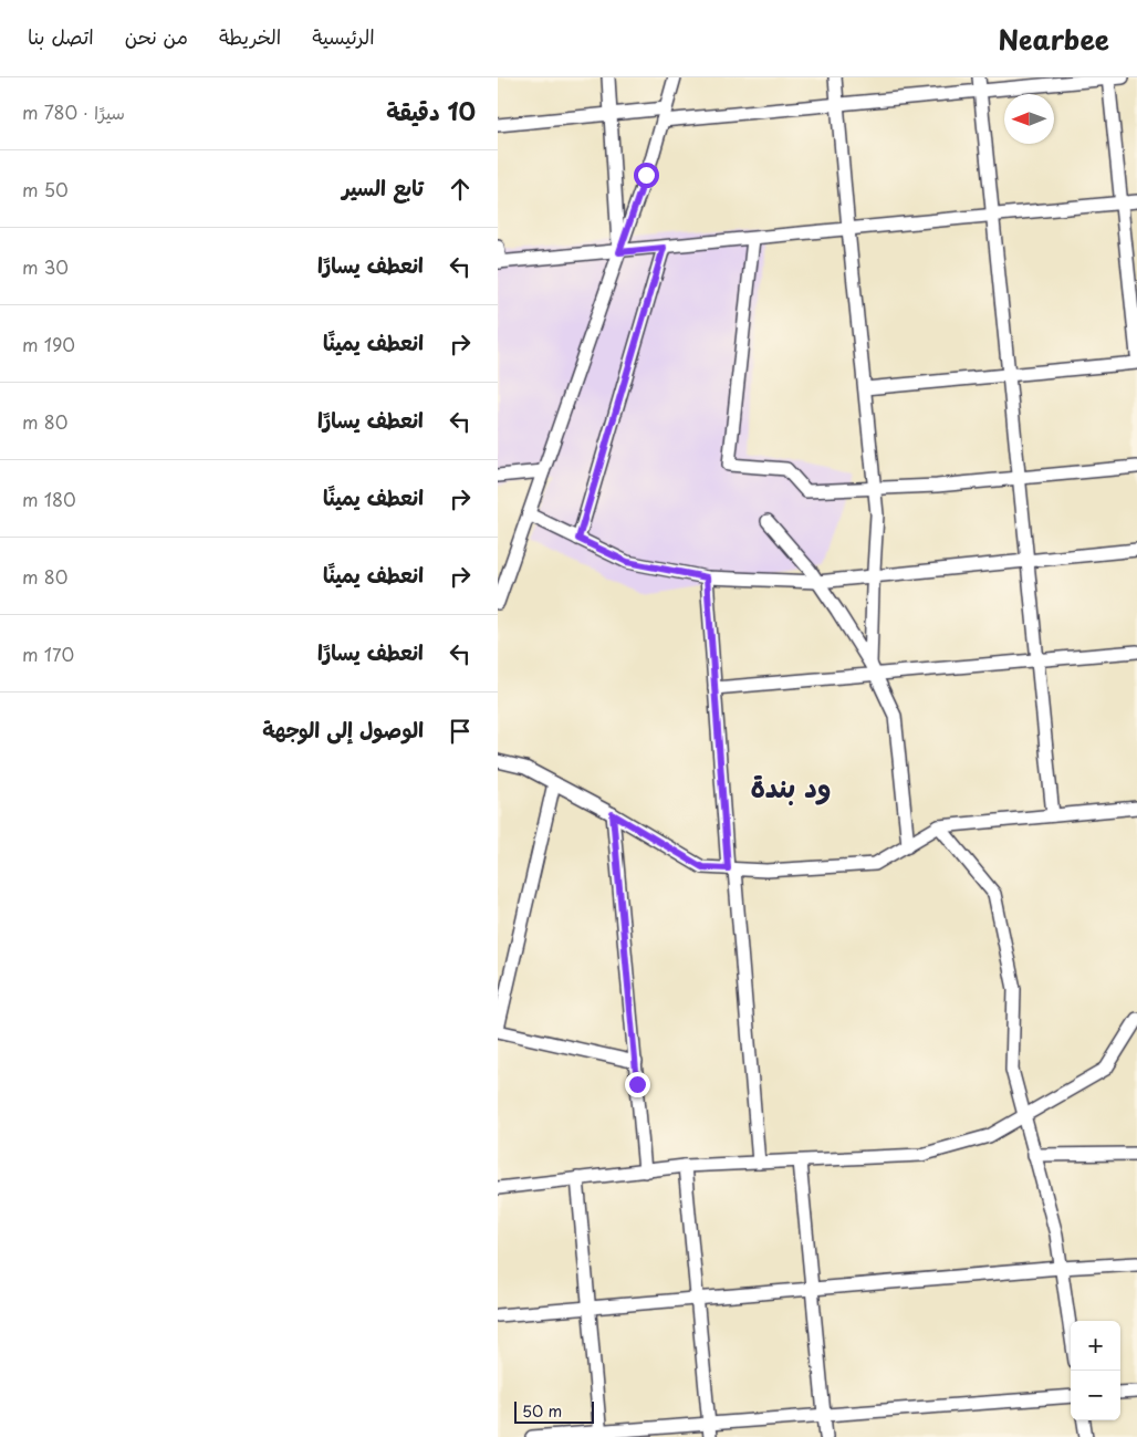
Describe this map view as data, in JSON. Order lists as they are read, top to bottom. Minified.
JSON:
{"districts":["ود بندة"],"scale_bar":"50 m","north":"left","page":{"header":"Nearbee","nav":["الرئيسية","الخريطة","من نحن","اتصل بنا"],"heading":["10 دقيقة","سيرًا · 780 m"],"list":[["تابع السير","50 m"],["انعطف يسارًا","30 m"],["انعطف يمينًا","190 m"],["انعطف يسارًا","80 m"],["انعطف يمينًا","180 m"],["انعطف يمينًا","80 m"],["انعطف يسارًا","170 m"],"الوصول إلى الوجهة"],"map_buttons":["+","−"],"scale":"50 m"}}
